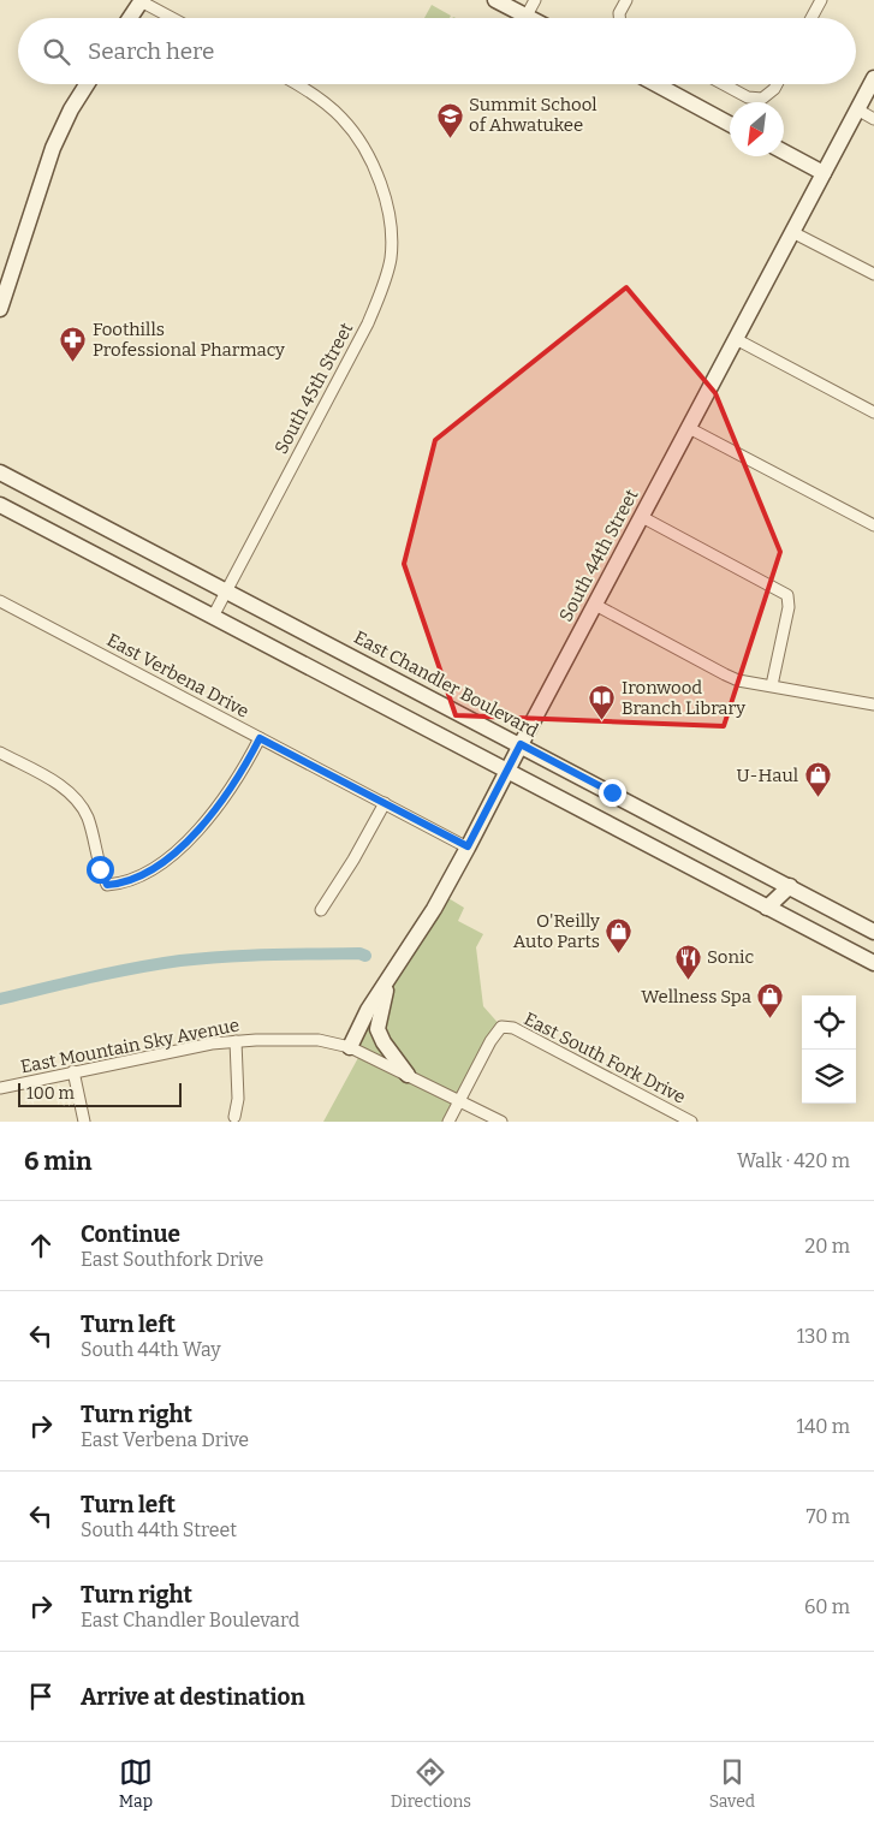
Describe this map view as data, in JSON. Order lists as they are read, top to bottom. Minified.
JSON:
{"streets":{"main road":["South 44th Street","East Chandler Boulevard"],"street":["South 45th Street","East Verbena Drive","East Mountain Sky Avenue","East South Fork Drive"]},"crossings":[["South 45th Street","East Chandler Boulevard"],["South 44th Street","East Verbena Drive"],["South 44th Street","East Chandler Boulevard"],["South 44th Street","East Mountain Sky Avenue"],["East Mountain Sky Avenue","East South Fork Drive"]],"places":{"school or university":["Summit School of Ahwatukee"],"pharmacy":["Foothills Professional Pharmacy"],"library":["Ironwood Branch Library"],"shop":["U-Haul","O'Reilly Auto Parts","Wellness Spa"],"restaurant":["Sonic"]},"scale_bar":"100 m","north":"bottom left","page":{"search":"Search here","scale":"100 m","heading":["6 min","Walk · 420 m"],"list":[["Continue","East Southfork Drive","20 m"],["Turn left","South 44th Way","130 m"],["Turn right","East Verbena Drive","140 m"],["Turn left","South 44th Street","70 m"],["Turn right","East Chandler Boulevard","60 m"],"Arrive at destination"],"nav":["Map","Directions","Saved"]}}
